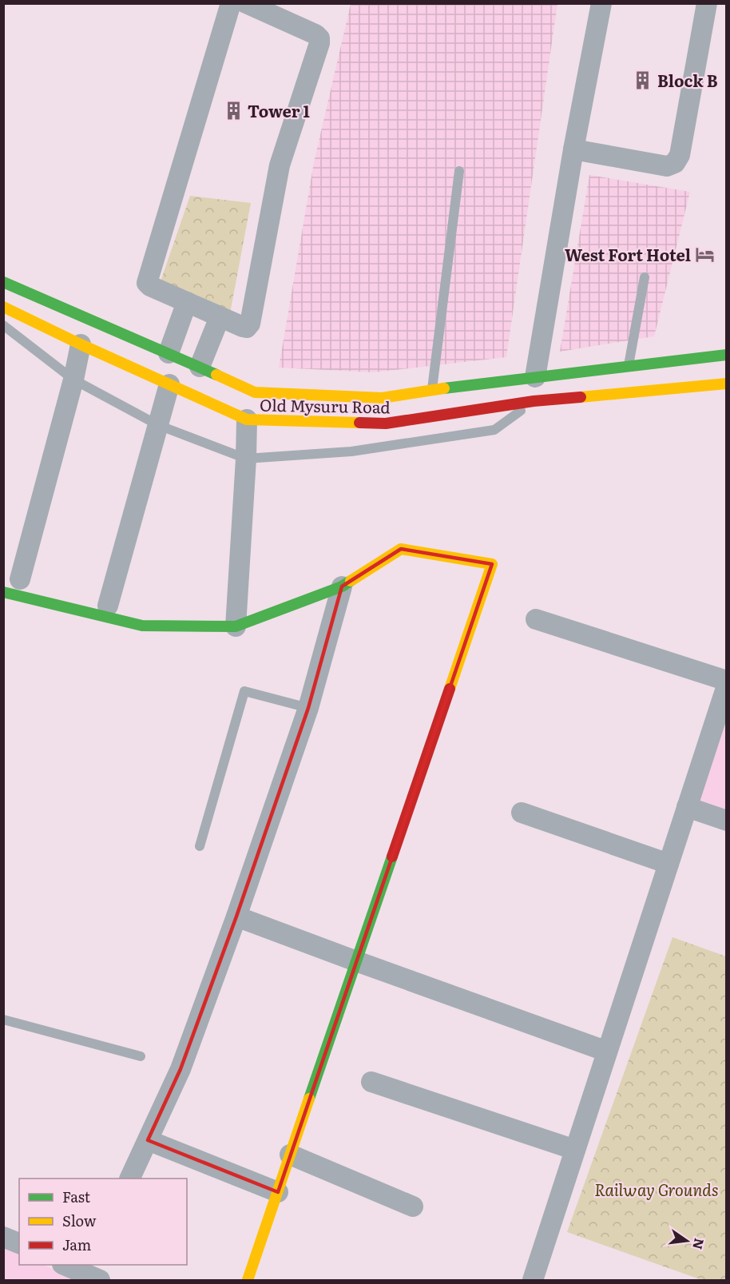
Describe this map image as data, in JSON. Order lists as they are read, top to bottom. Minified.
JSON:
{"streets":{"main road":["Old Mysuru Road"]},"parks":["Railway Grounds"],"places":{"building":["Block B","Tower 1"],"hotel":["West Fort Hotel"]},"legend":["Fast","Slow","Jam"],"north":"right"}
